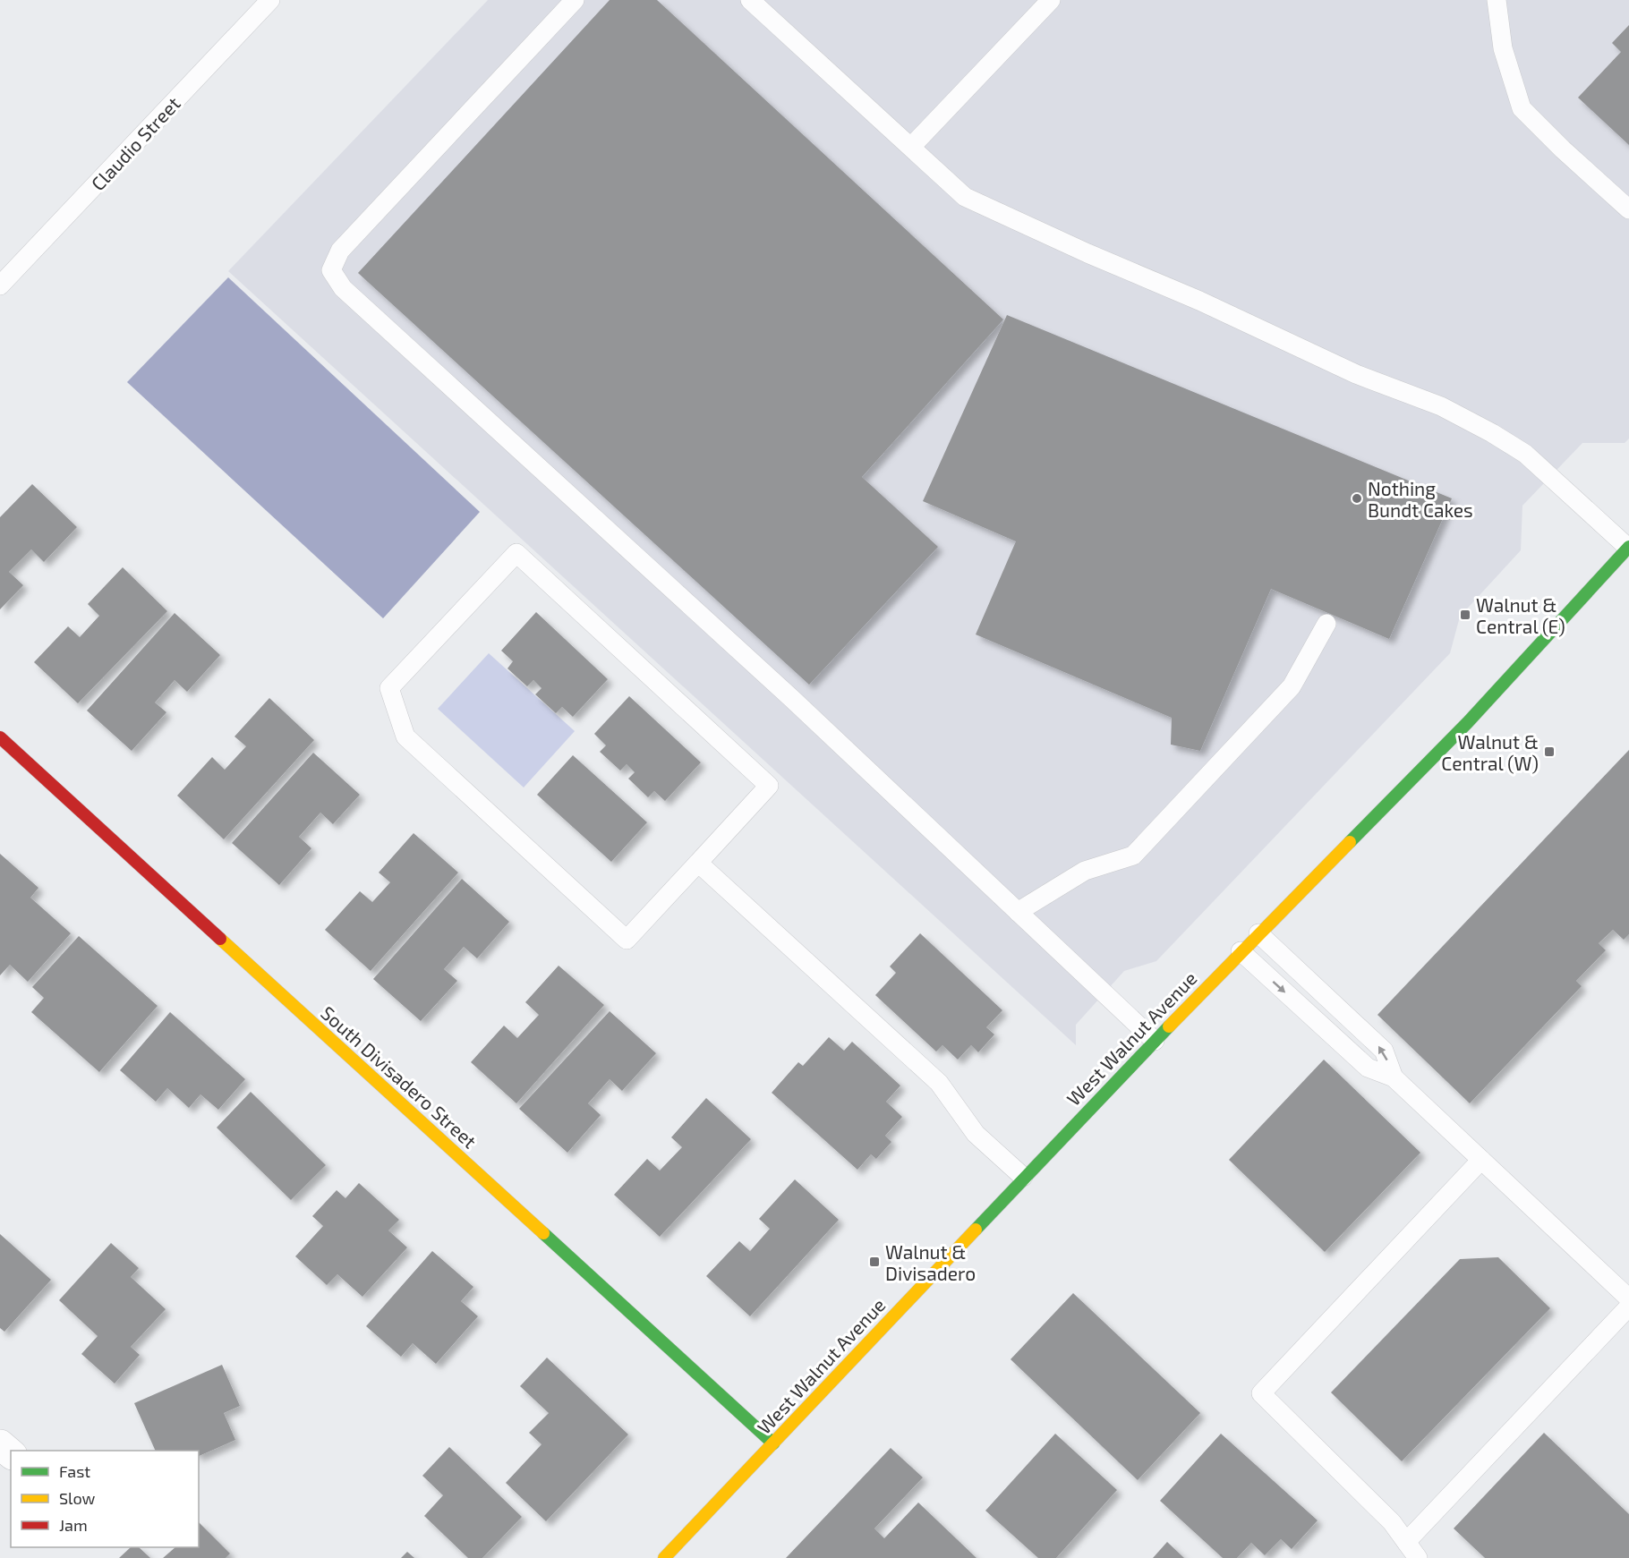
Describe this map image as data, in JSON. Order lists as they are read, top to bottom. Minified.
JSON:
{"streets":{"main road":["West Walnut Avenue","South Divisadero Street"],"lane":["Claudio Street"]},"crossings":[["West Walnut Avenue","South Divisadero Street"]],"places":{"other":["Nothing Bundt Cakes"],"transit":["Walnut & Central (E)","Walnut & Central (W)","Walnut & Divisadero"]},"legend":["Fast","Slow","Jam"]}
